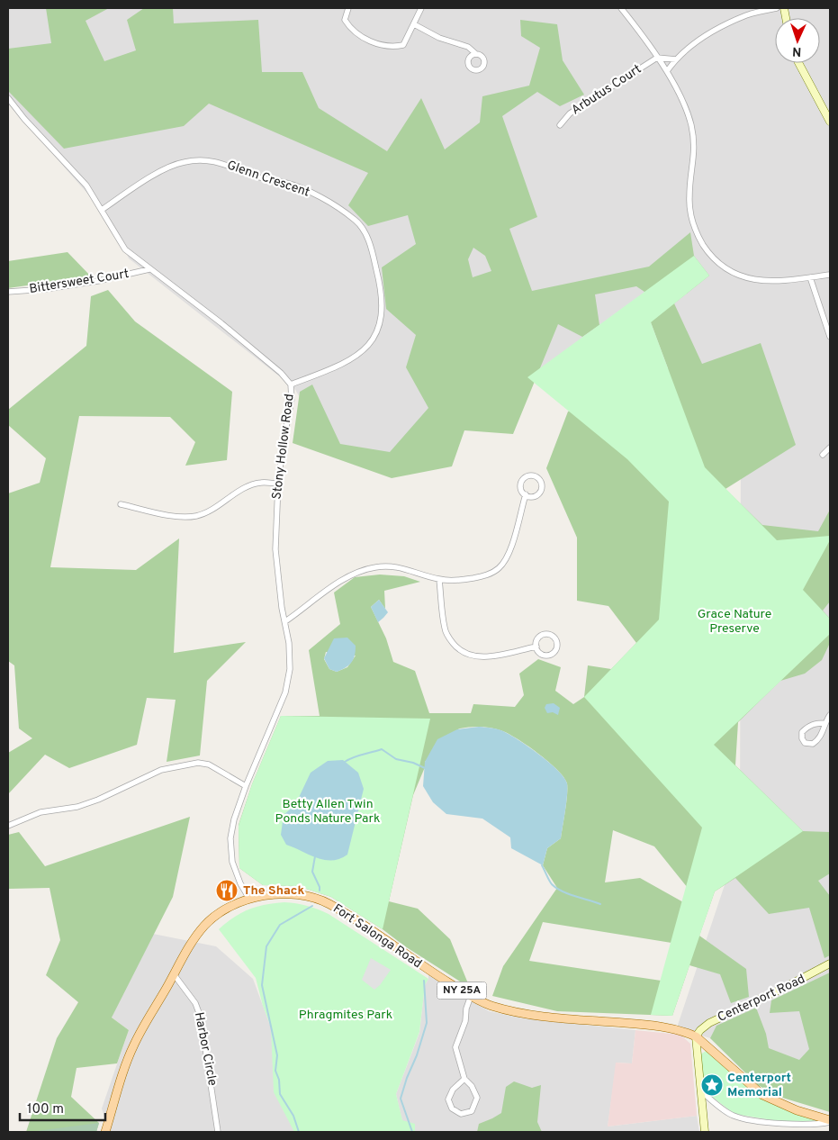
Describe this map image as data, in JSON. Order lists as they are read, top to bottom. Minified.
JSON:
{"streets":{"main road":["Fort Salonga Road","NY 25A","Centerport Road"],"street":["Arbutus Court","Glenn Crescent","Bittersweet Court","Stony Hollow Road","Harbor Circle"]},"crossings":[["Glenn Crescent","Stony Hollow Road"],["Bittersweet Court","Stony Hollow Road"],["Stony Hollow Road","Fort Salonga Road"],["Fort Salonga Road","NY 25A"],["Fort Salonga Road","Centerport Road"],["Fort Salonga Road","Harbor Circle"],["NY 25A","Centerport Road"]],"parks":["Grace Nature Preserve","Betty Allen Twin Ponds Nature Park","Phragmites Park"],"places":{"restaurant":["The Shack"],"place":["Centerport Memorial"]},"scale_bar":"100 m","north":"bottom"}
